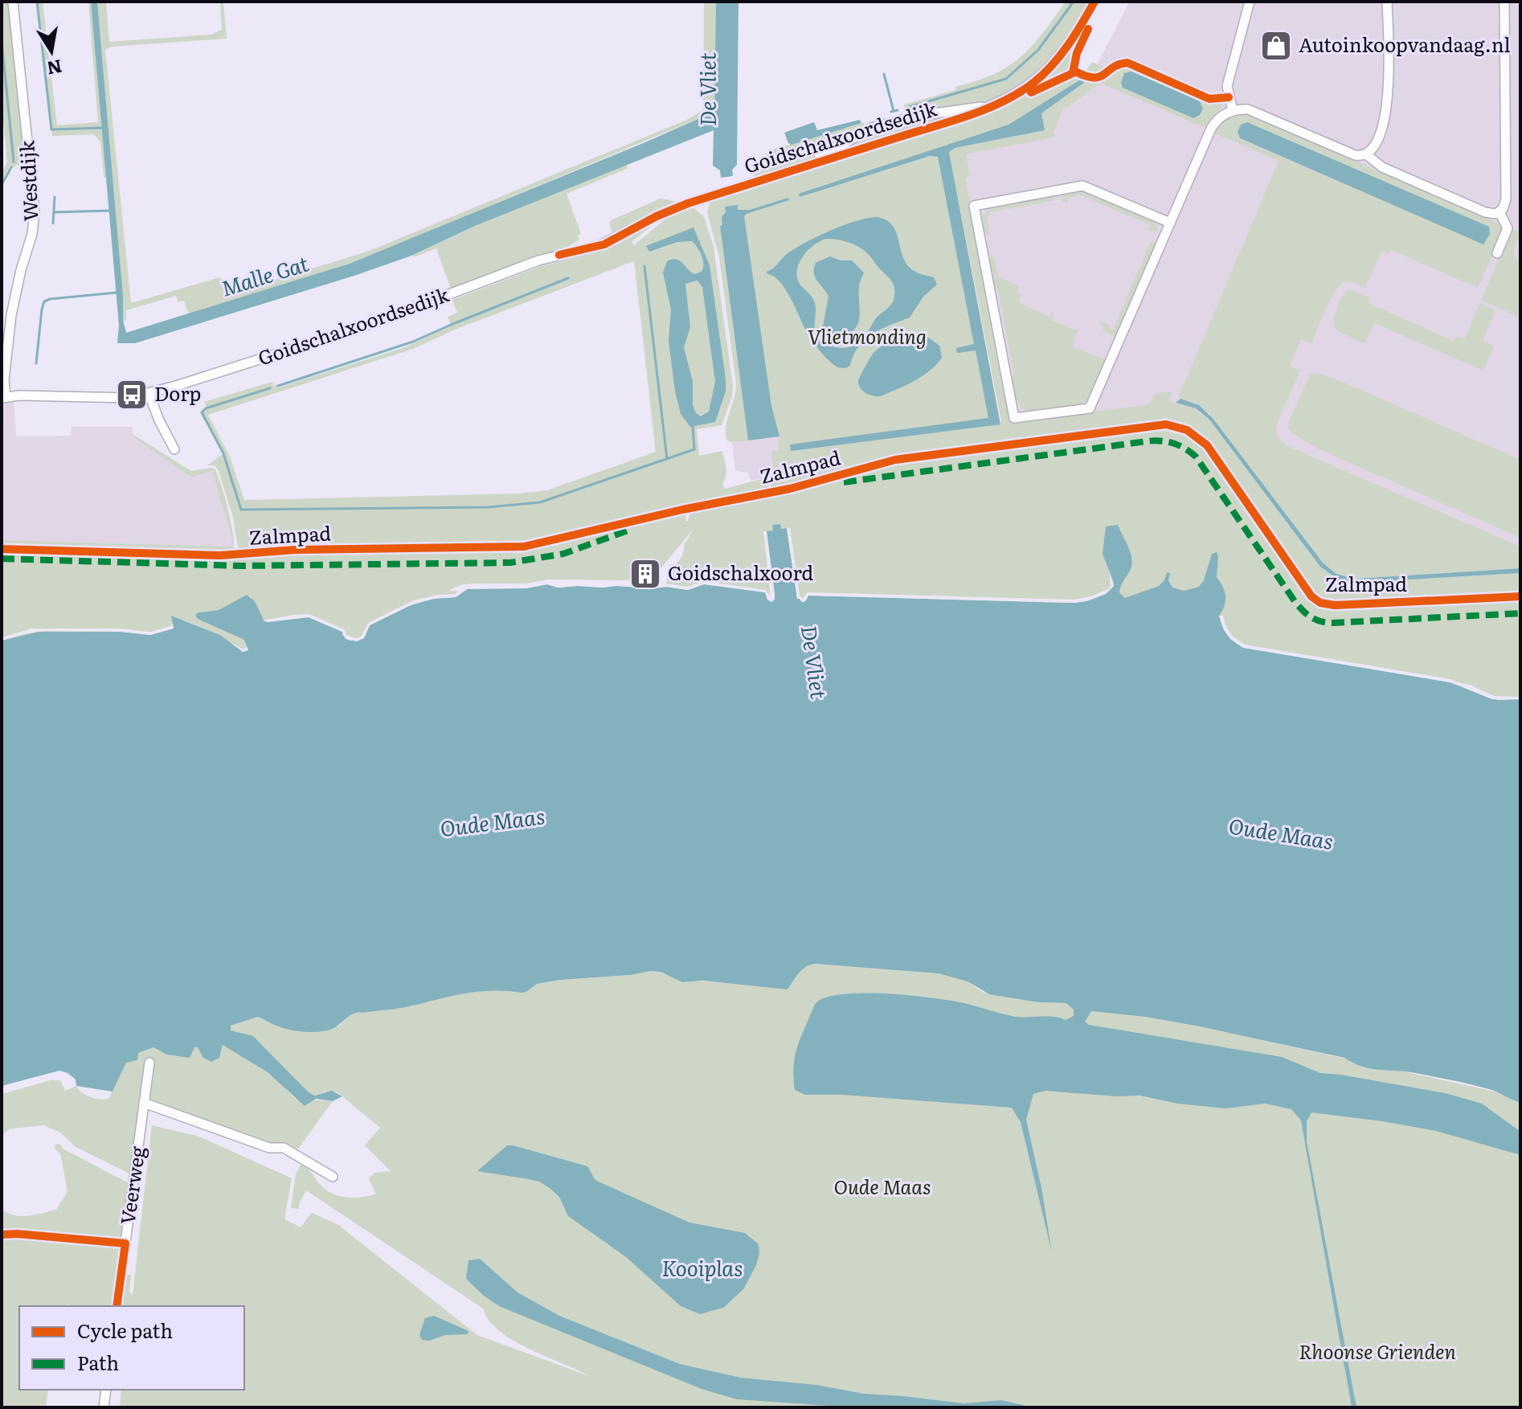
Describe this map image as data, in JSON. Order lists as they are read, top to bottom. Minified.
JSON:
{"streets":{"street":["Goidschalxoordsedijk","Westdijk","Veerweg"],"cycle path":["Zalmpad"]},"crossings":[["Goidschalxoordsedijk","Westdijk"]],"water":["De Vliet","Malle Gat","Oude Maas","Kooiplas"],"parks":["Vlietmonding","Oude Maas","Rhoonse Grienden"],"places":{"shop":["Autoinkoopvandaag.nl"],"bus stop":["Dorp"],"building":["Goidschalxoord"]},"legend":["Cycle path","Path"],"north":"bottom"}
